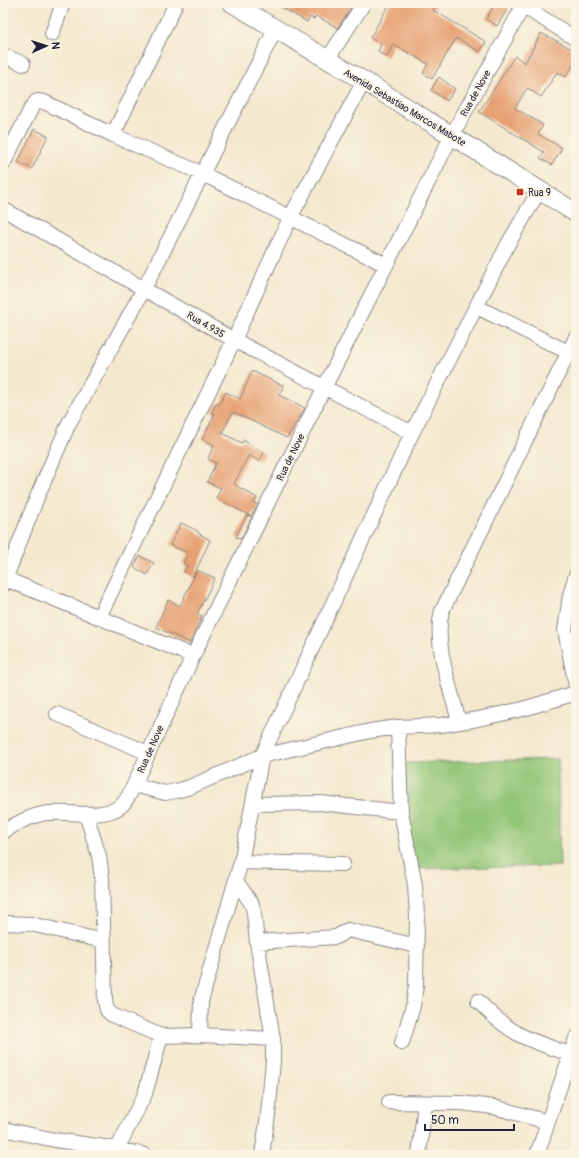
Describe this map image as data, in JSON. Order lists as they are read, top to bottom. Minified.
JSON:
{"streets":{"main road":["Avenida Sebastiao Marcos Mabote"],"street":["Rua de Nove","Rua 4.935"]},"crossings":[["Rua de Nove","Avenida Sebastiao Marcos Mabote"],["Rua de Nove","Rua 4.935"]],"places":{"transit":["Rua 9"]},"scale_bar":"50 m","north":"right"}
